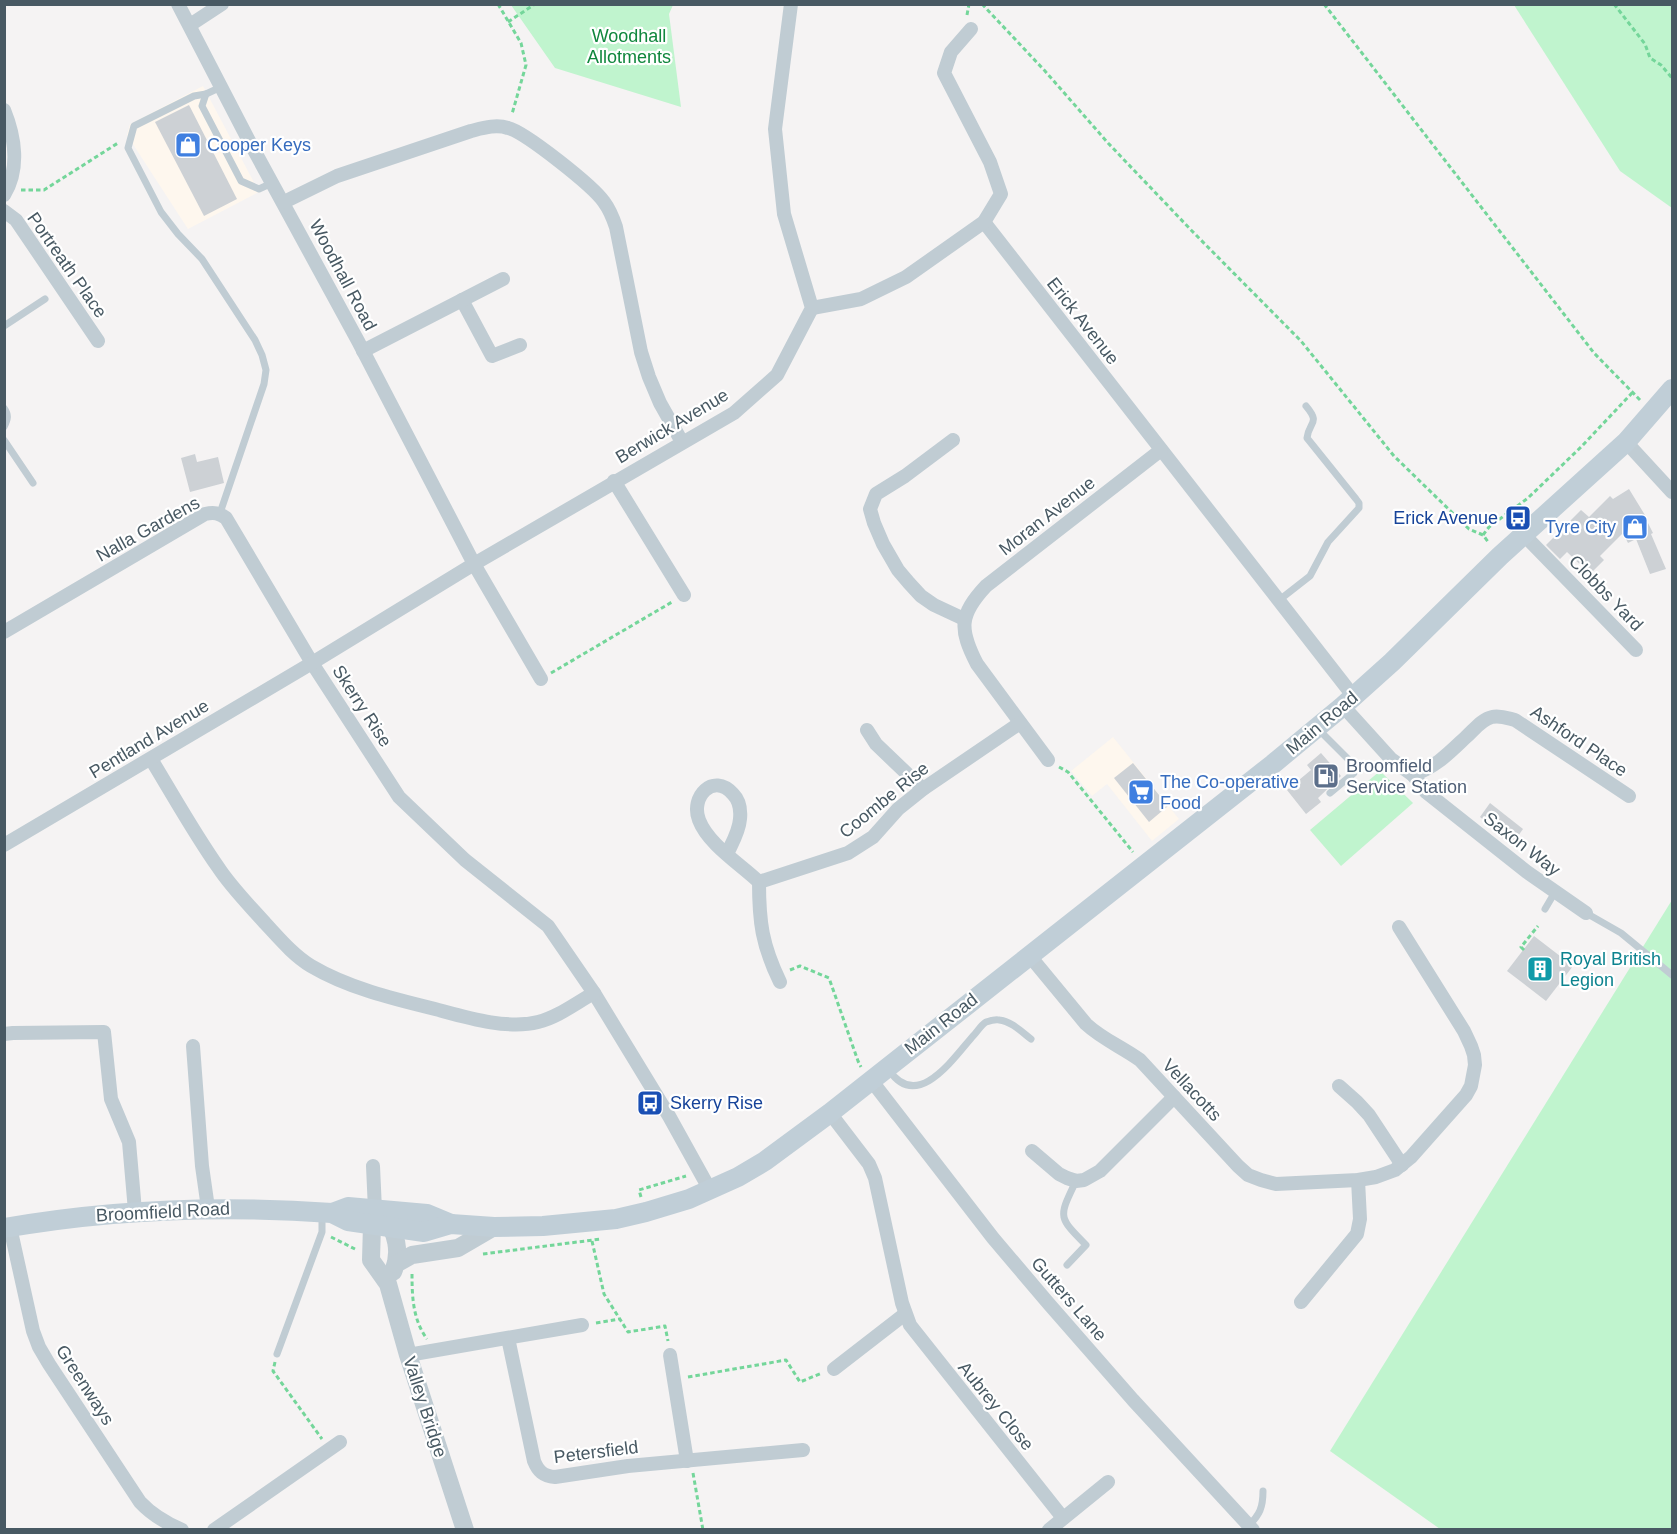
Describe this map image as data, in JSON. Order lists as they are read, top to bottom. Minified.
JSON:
{"streets":{"main road":["Main Road","Broomfield Road"],"street":["Portreath Place","Woodhall Road","Erick Avenue","Berwick Avenue","Moran Avenue","Nalla Gardens","Clobbs Yard","Skerry Rise","Pentland Avenue","Ashford Place","Coombe Rise","Saxon Way","Vellacotts","Gutters Lane","Greenways","Aubrey Close","Valley Bridge","Petersfield"]},"crossings":[["Woodhall Road","Berwick Avenue"],["Erick Avenue","Moran Avenue"],["Erick Avenue","Main Road"],["Berwick Avenue","Nalla Gardens"],["Berwick Avenue","Skerry Rise"],["Berwick Avenue","Pentland Avenue"],["Nalla Gardens","Skerry Rise"],["Nalla Gardens","Pentland Avenue"],["Clobbs Yard","Main Road"],["Skerry Rise","Pentland Avenue"],["Skerry Rise","Broomfield Road"],["Main Road","Vellacotts"],["Main Road","Broomfield Road"],["Main Road","Gutters Lane"],["Main Road","Aubrey Close"],["Ashford Place","Saxon Way"],["Broomfield Road","Greenways"],["Broomfield Road","Aubrey Close"],["Broomfield Road","Valley Bridge"]],"parks":["Woodhall Allotments"],"places":{"shop":["Cooper Keys","Tyre City"],"bus stop":["Erick Avenue","Skerry Rise"],"fuel station":["Broomfield Service Station"],"supermarket":["The Co-operative Food"],"building":["Royal British Legion"]}}
